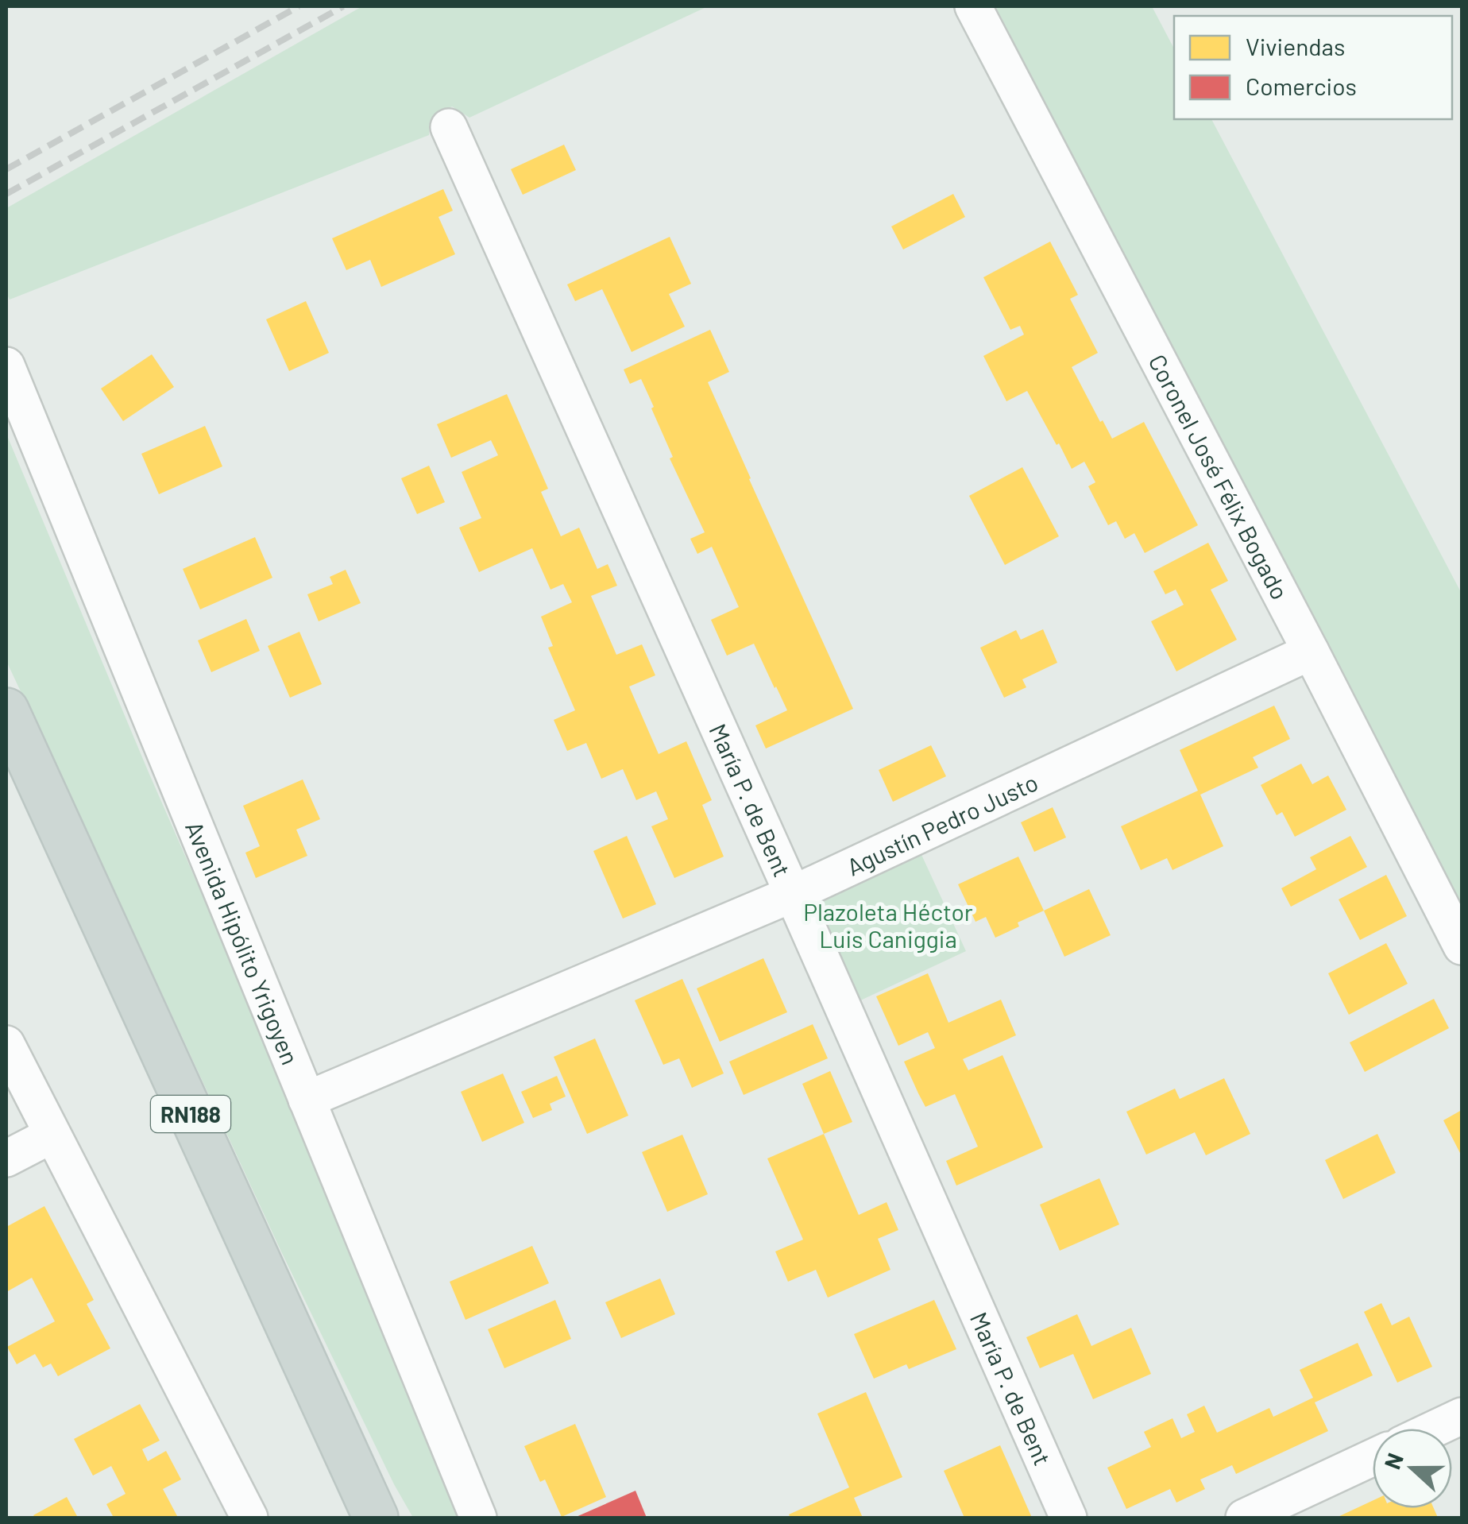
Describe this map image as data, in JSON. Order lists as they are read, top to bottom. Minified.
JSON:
{"streets":{"main road":["RN188"],"street":["Coronel José Félix Bogado","María P. de Bent","Agustín Pedro Justo","Avenida Hipólito Yrigoyen"]},"crossings":[["Coronel José Félix Bogado","Agustín Pedro Justo"],["María P. de Bent","Agustín Pedro Justo"],["Agustín Pedro Justo","Avenida Hipólito Yrigoyen"]],"parks":["Plazoleta Héctor Luis Caniggia"],"legend":["Viviendas","Comercios"],"north":"left"}
